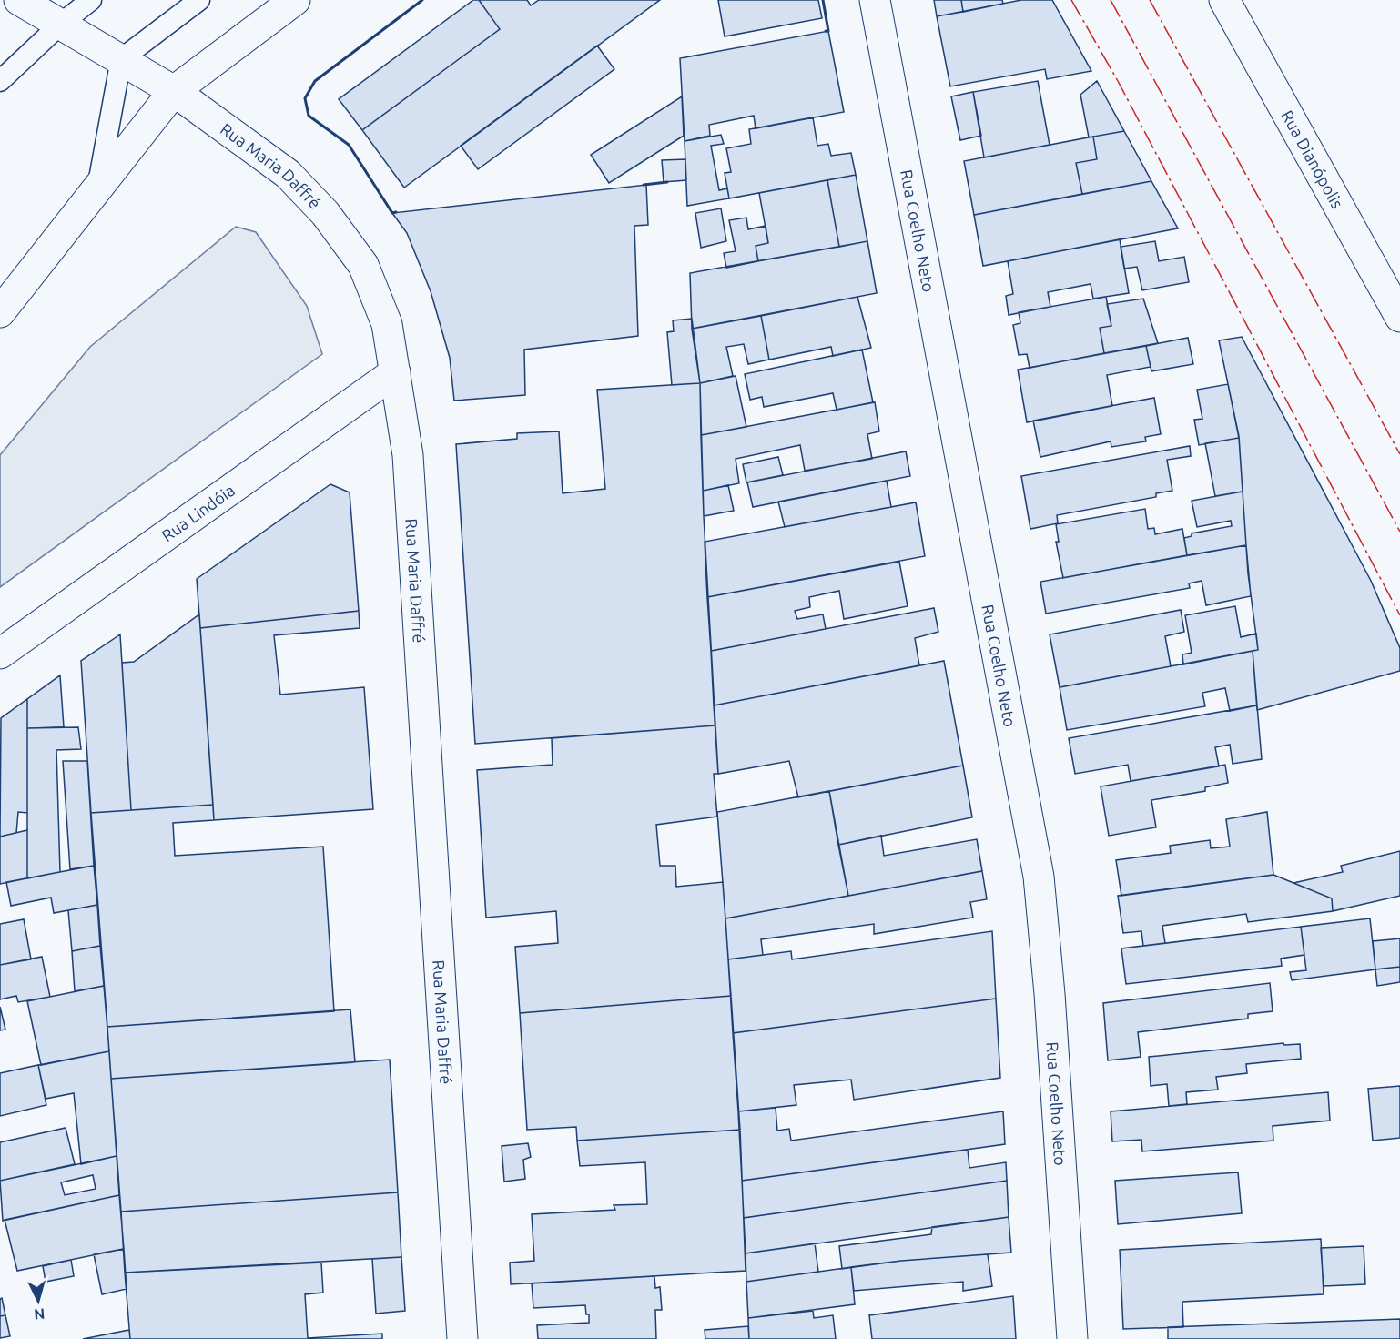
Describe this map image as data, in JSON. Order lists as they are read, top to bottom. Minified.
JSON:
{"streets":{"main road":["Rua Dianópolis","Rua Maria Daffré","Rua Coelho Neto","Rua Lindóia"]},"crossings":[["Rua Maria Daffré","Rua Lindóia"]],"north":"bottom"}
